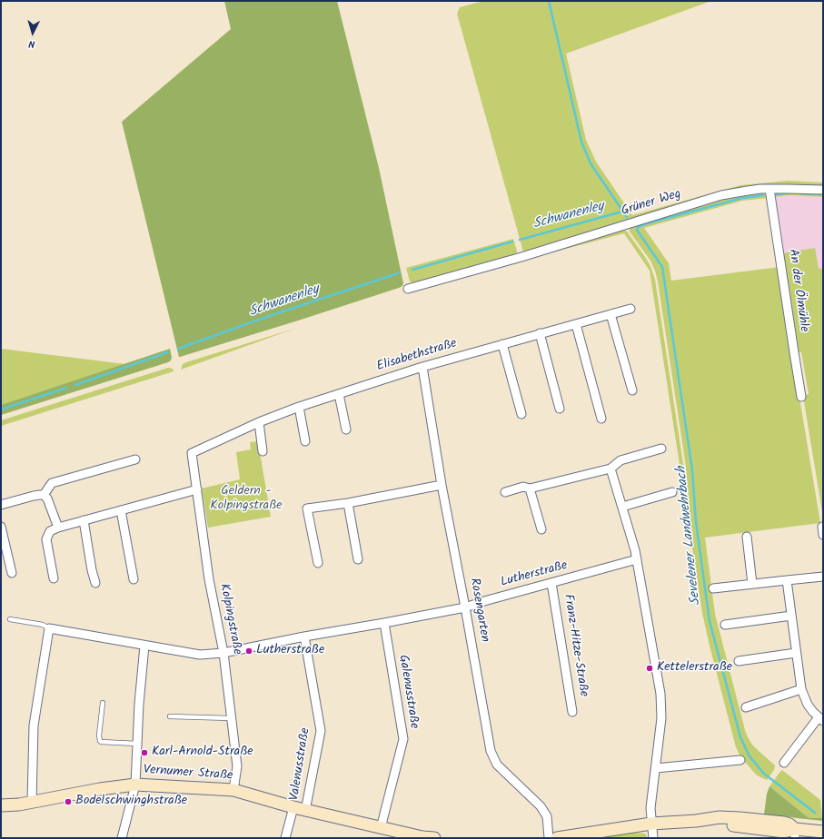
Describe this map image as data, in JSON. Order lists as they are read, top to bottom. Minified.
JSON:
{"streets":{"street":["Grüner Weg","An der Ölmühle","Elisabethstraße","Lutherstraße","Rosengarten","Kolpingstraße","Franz-Hitze-Straße","Galenusstraße","Valenusstraße","Vernumer Straße"]},"crossings":[["Grüner Weg","An der Ölmühle"],["Elisabethstraße","Rosengarten"],["Elisabethstraße","Kolpingstraße"],["Lutherstraße","Rosengarten"],["Lutherstraße","Kolpingstraße"],["Lutherstraße","Franz-Hitze-Straße"],["Lutherstraße","Galenusstraße"],["Lutherstraße","Valenusstraße"],["Kolpingstraße","Vernumer Straße"],["Galenusstraße","Vernumer Straße"],["Valenusstraße","Vernumer Straße"]],"water":["Schwanenley","Sevelener Landwehrbach"],"parks":["Geldern - Kolpingstraße"],"places":["Lutherstraße","Kettelerstraße","Karl-Arnold-Straße","Bodelschwinghstraße"],"north":"bottom"}
